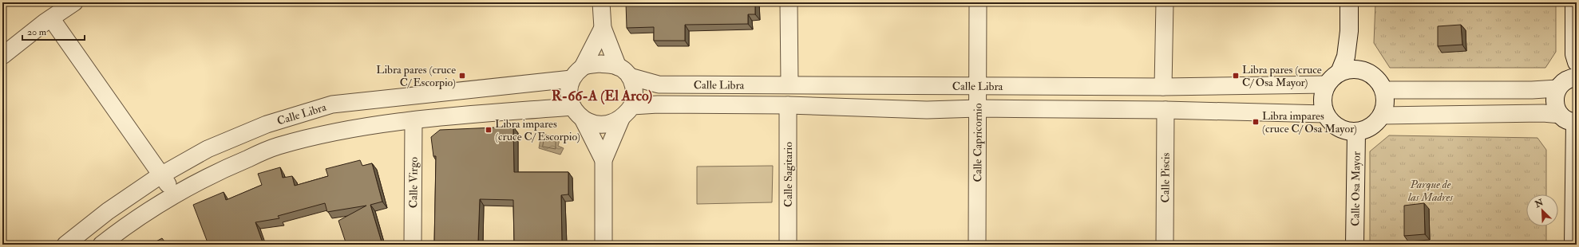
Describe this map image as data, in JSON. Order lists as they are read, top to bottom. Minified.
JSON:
{"streets":{"main road":["Calle Osa Mayor"],"street":["Calle Libra","Calle Capricornio","Calle Sagitario","Calle Piscis","Calle Virgo"]},"crossings":[["Calle Libra","Calle Capricornio"],["Calle Libra","Calle Sagitario"],["Calle Libra","Calle Piscis"],["Calle Libra","Calle Osa Mayor"]],"districts":["R-66-A (El Arco)"],"parks":["Parque de las Madres"],"places":{"transit":["Libra pares (cruce C/ Escorpio)","Libra pares (cruce C/ Osa Mayor)","Libra impares (cruce C/ Osa Mayor)","Libra impares (cruce C/ Escorpio)"]},"scale_bar":"20 m","north":"top left"}
